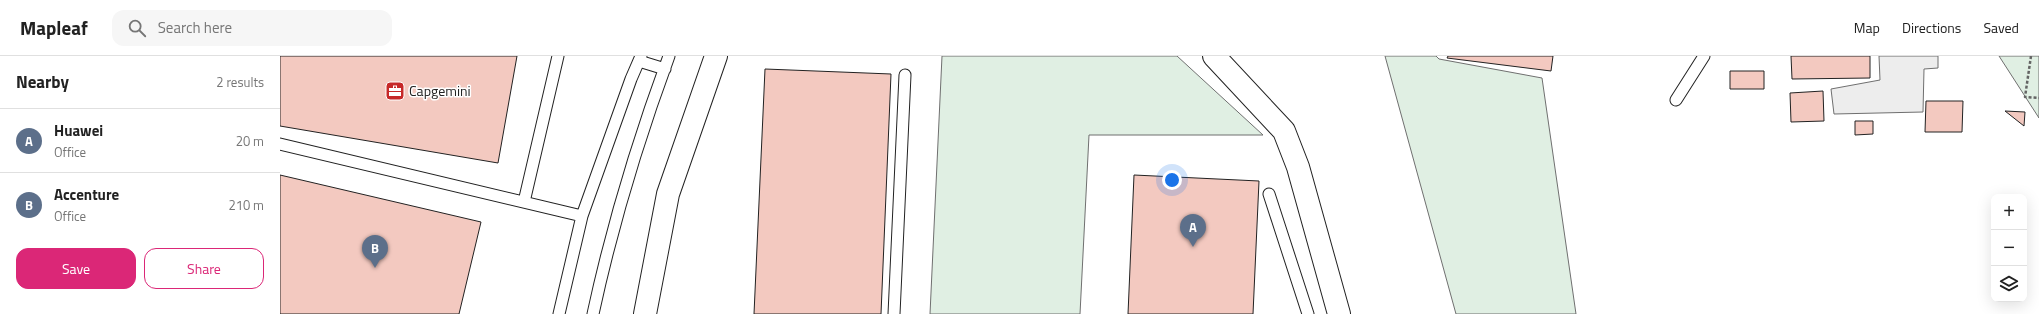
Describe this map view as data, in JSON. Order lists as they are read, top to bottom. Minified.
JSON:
{"places":{"office":["Capgemini"]},"page":{"header":"Mapleaf","search":"Search here","nav":["Map","Directions","Saved"],"heading":["Nearby","2 results"],"list":[{"mark":"A","name":"Huawei","note":"Office","value":"20 m"},{"mark":"B","name":"Accenture","note":"Office","value":"210 m"}],"map_buttons":["+","−"],"pins":["A","B"],"buttons":["Save","Share"]}}
